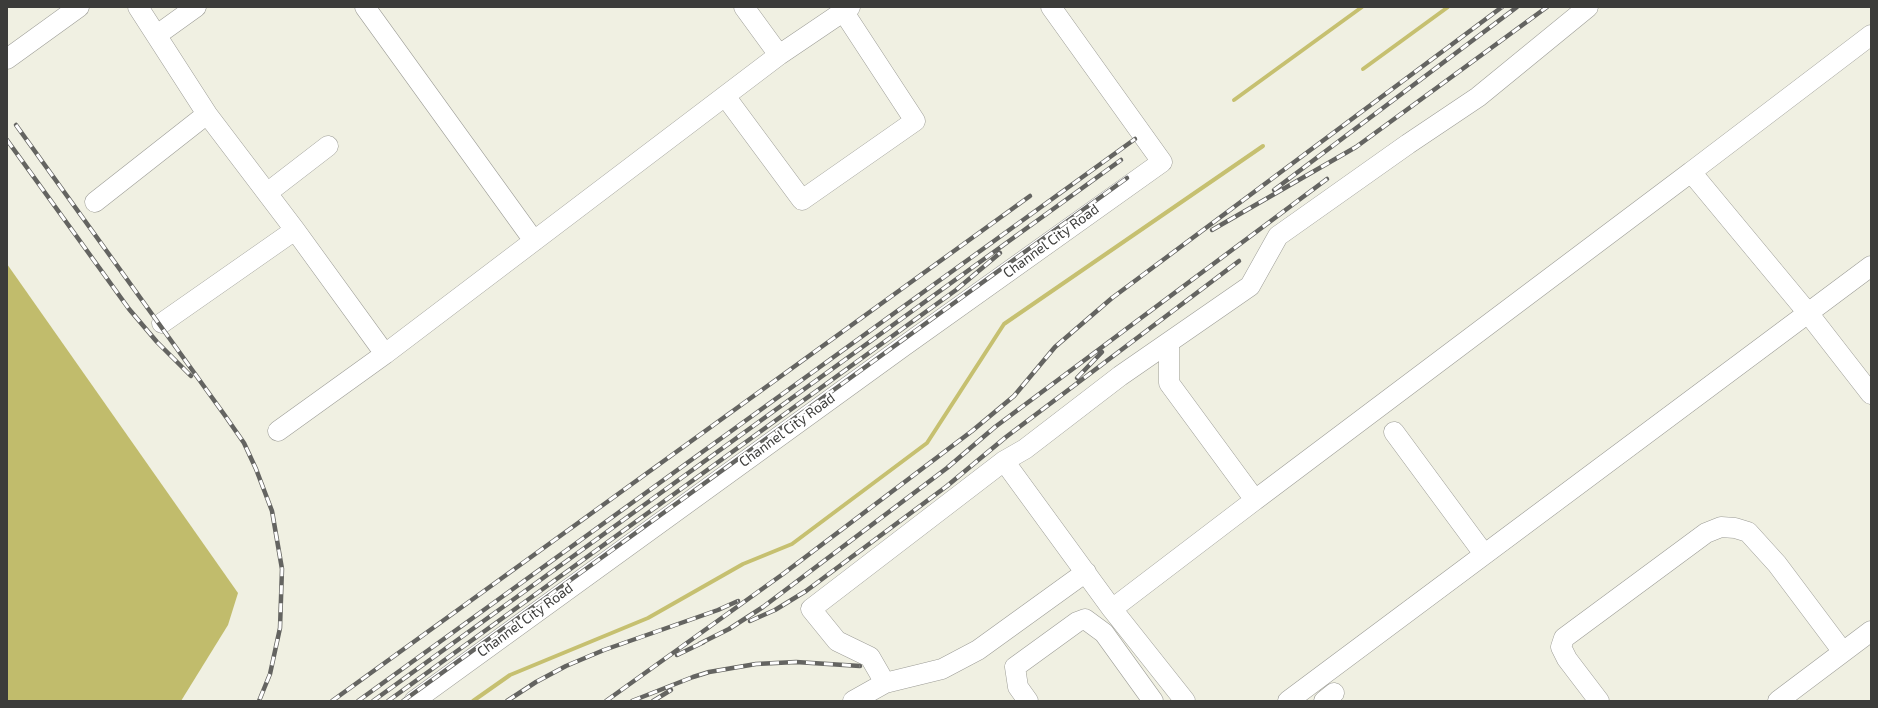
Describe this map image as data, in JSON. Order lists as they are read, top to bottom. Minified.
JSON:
{"streets":{"lane":["Channel City Road"]}}
